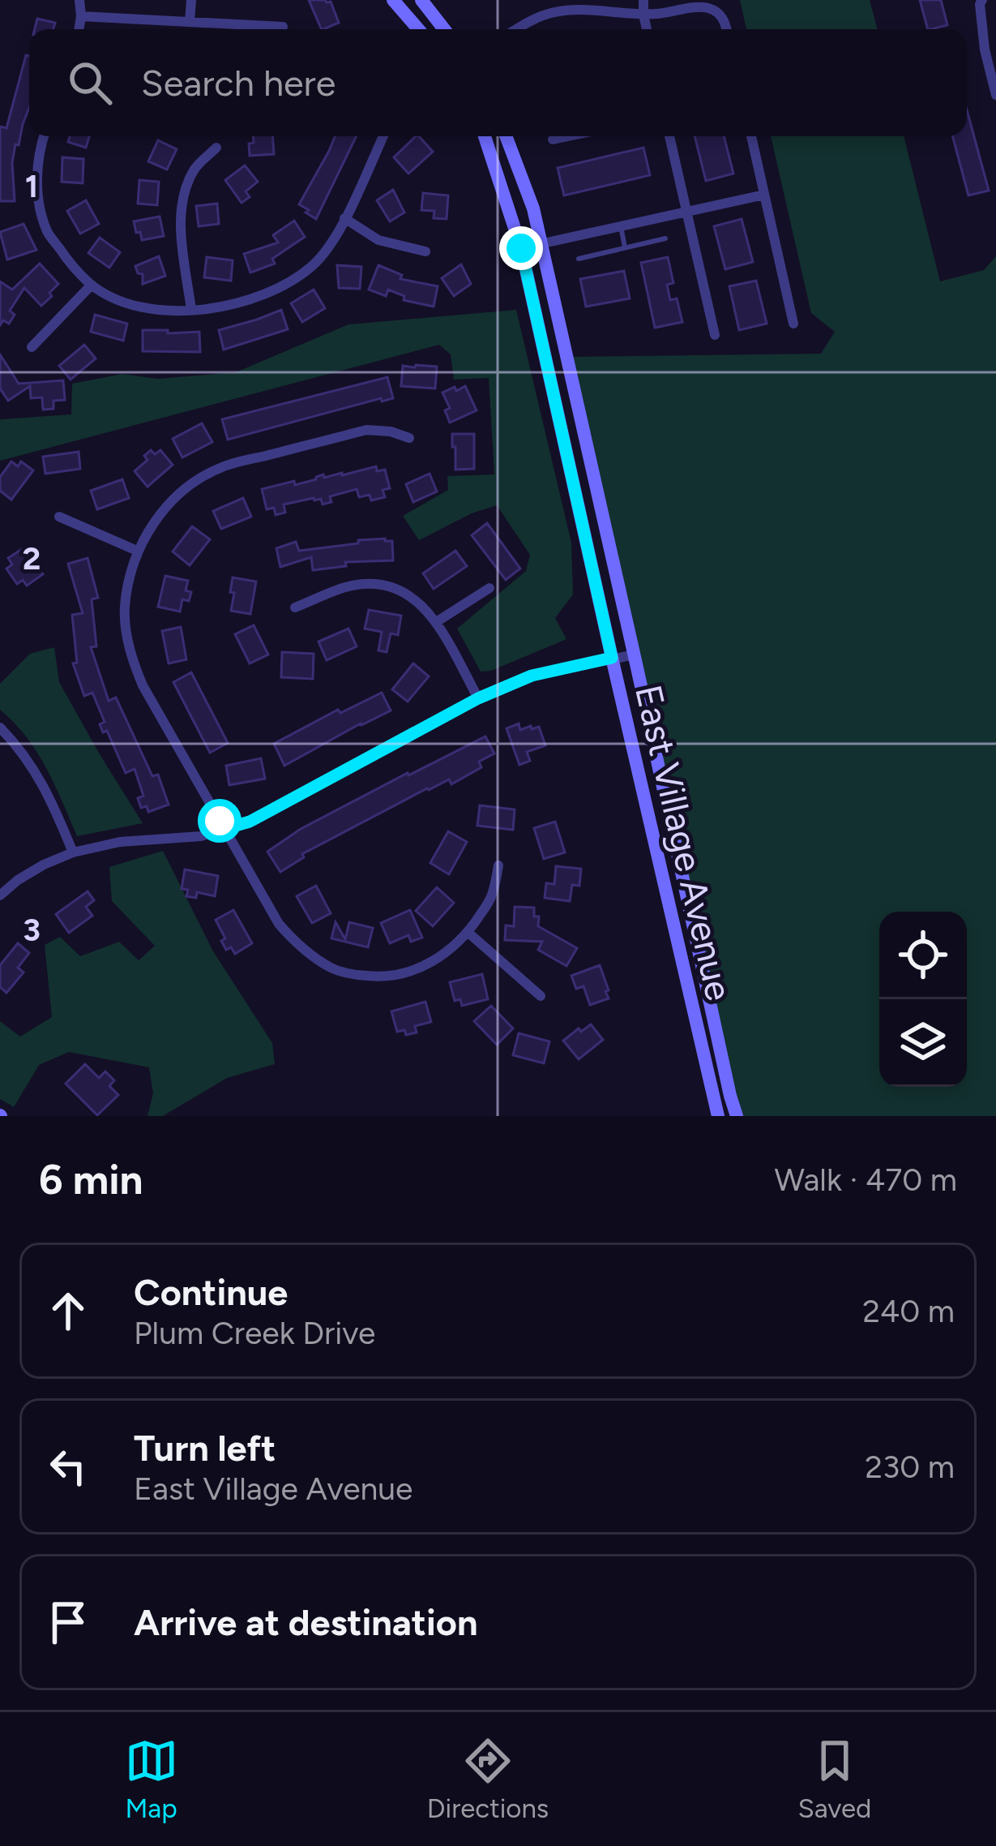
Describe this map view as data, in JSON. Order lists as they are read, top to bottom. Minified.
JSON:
{"streets":{"street":["East Village Avenue"]},"page":{"search":"Search here","heading":["6 min","Walk · 470 m"],"list":[["Continue","Plum Creek Drive","240 m"],["Turn left","East Village Avenue","230 m"],"Arrive at destination"],"nav":["Map","Directions","Saved"]},"grid":{"rows":["1","2","3"]}}
